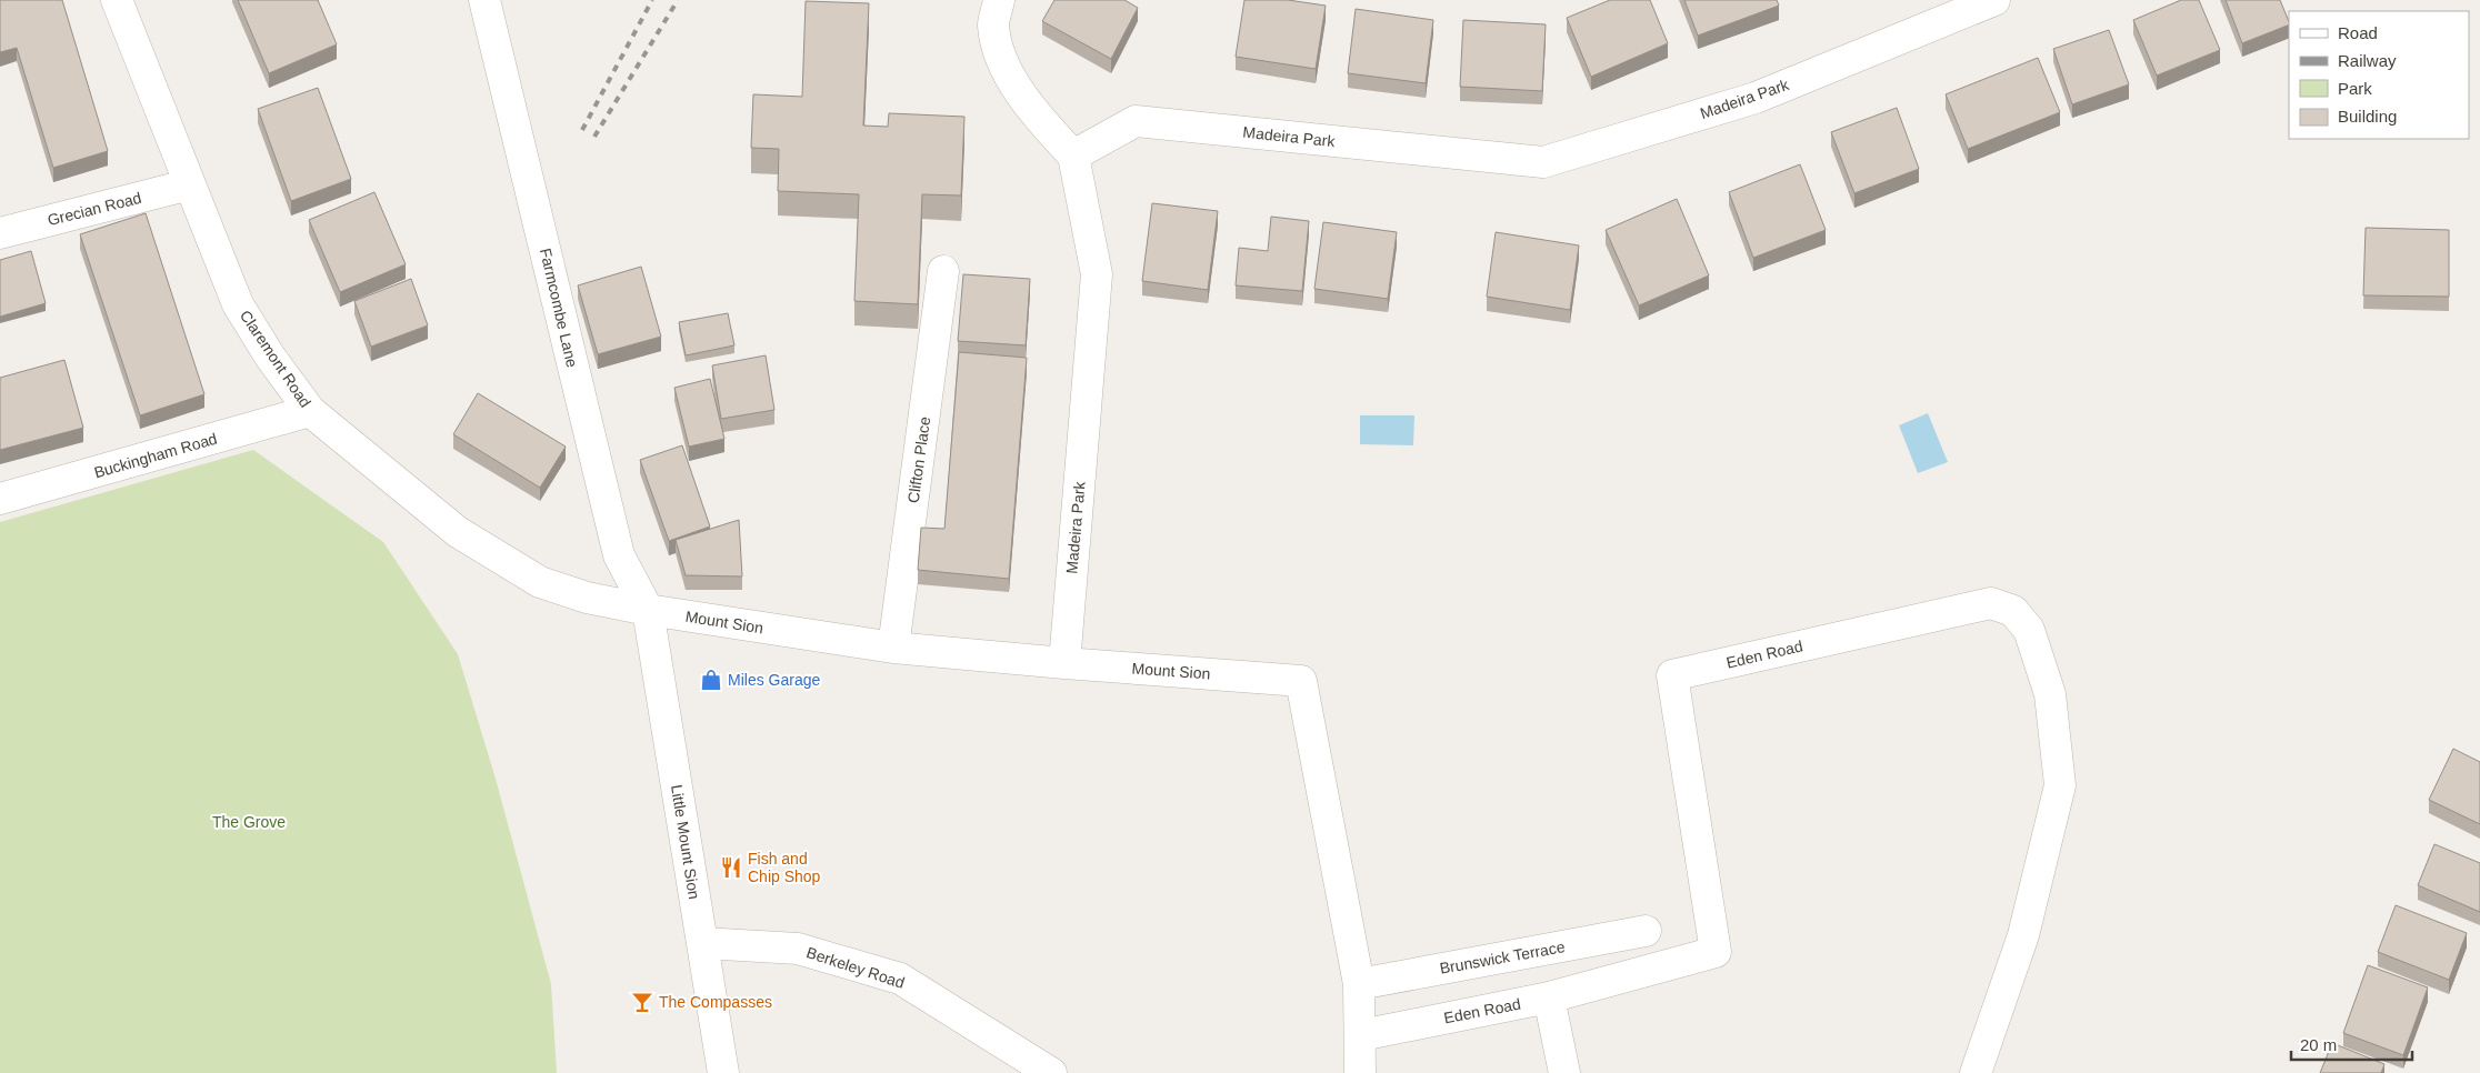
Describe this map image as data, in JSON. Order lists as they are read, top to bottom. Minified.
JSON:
{"streets":{"street":["Madeira Park","Grecian Road","Farmcombe Lane","Claremont Road","Buckingham Road","Clifton Place","Mount Sion","Eden Road","Little Mount Sion","Brunswick Terrace","Berkeley Road"]},"crossings":[["Madeira Park","Mount Sion"],["Grecian Road","Claremont Road"],["Farmcombe Lane","Claremont Road"],["Farmcombe Lane","Mount Sion"],["Farmcombe Lane","Little Mount Sion"],["Claremont Road","Buckingham Road"],["Claremont Road","Mount Sion"],["Claremont Road","Little Mount Sion"],["Clifton Place","Mount Sion"],["Mount Sion","Eden Road"],["Mount Sion","Little Mount Sion"],["Mount Sion","Brunswick Terrace"],["Little Mount Sion","Berkeley Road"]],"parks":["The Grove"],"places":{"shop":["Miles Garage"],"restaurant":["Fish and Chip Shop"],"bar":["The Compasses"]},"legend":["Road","Railway","Park","Building"],"scale_bar":"20 m"}
